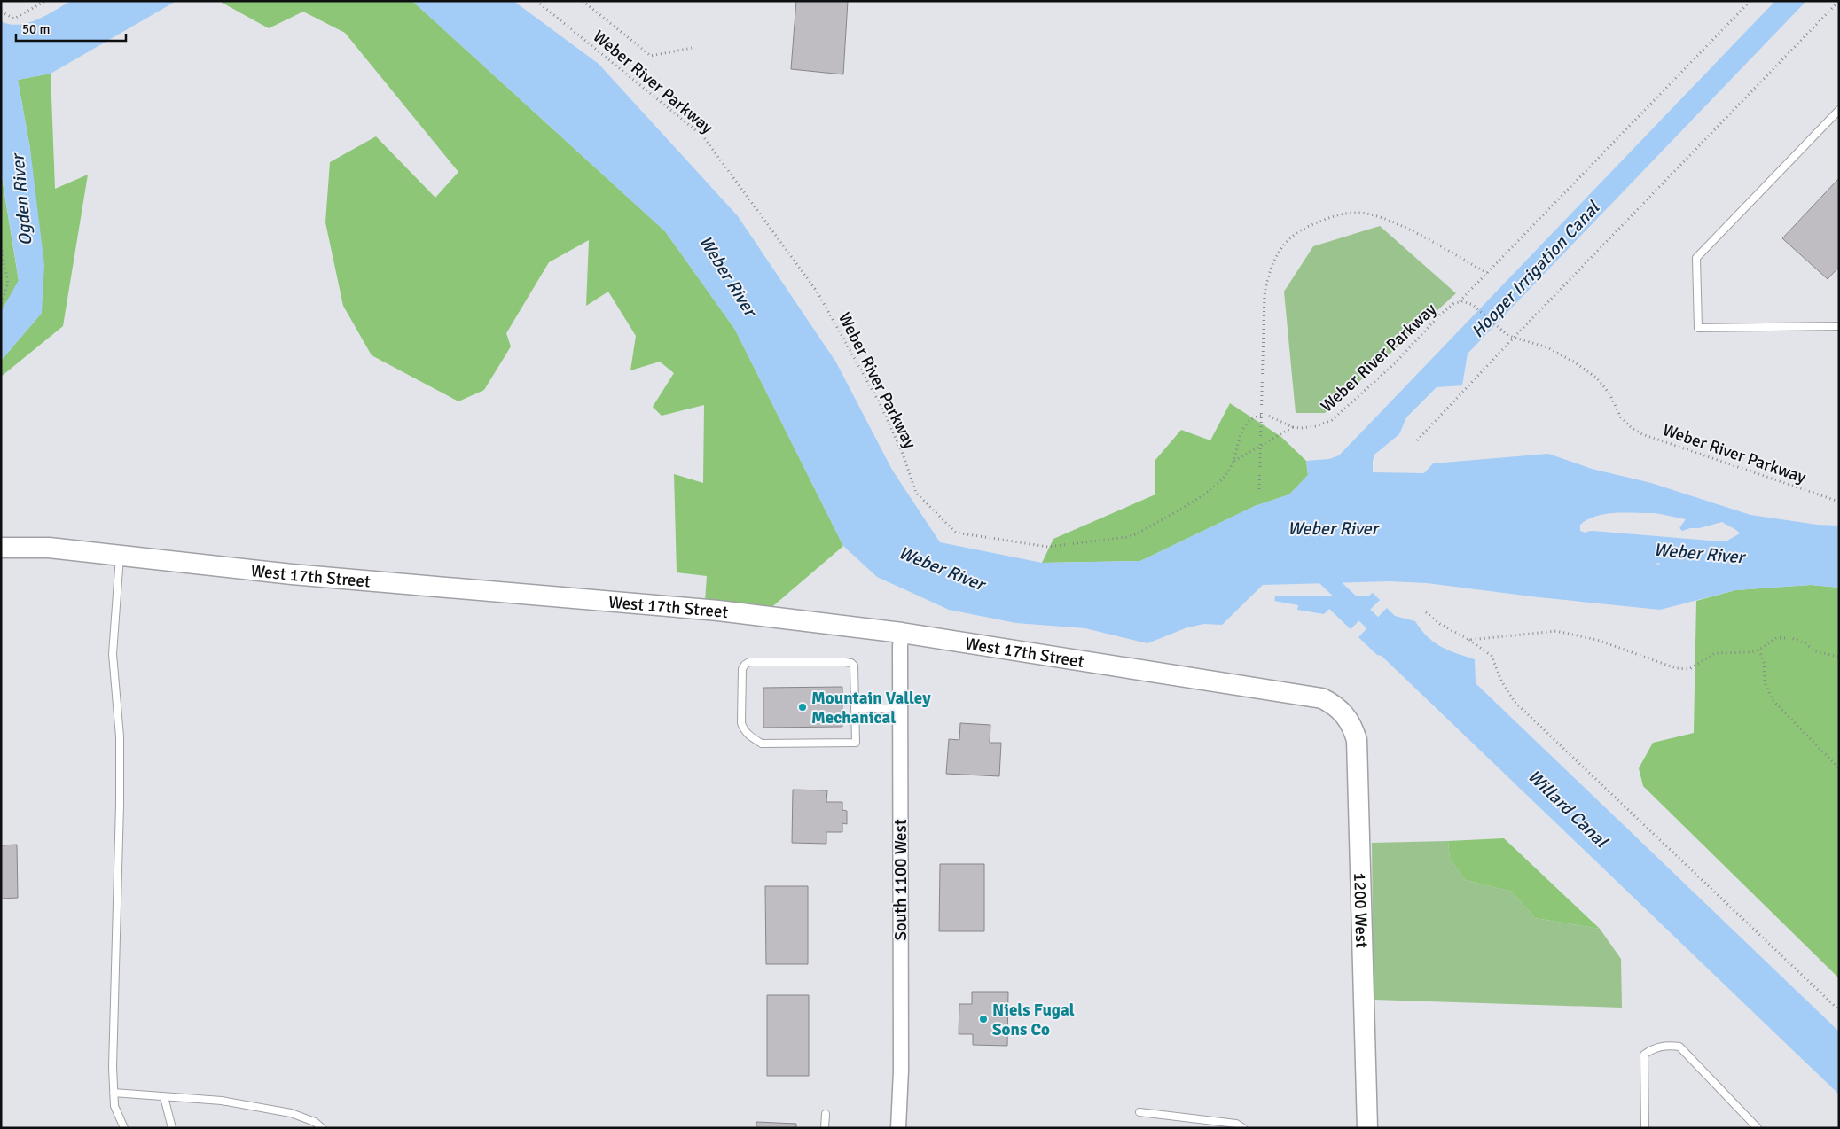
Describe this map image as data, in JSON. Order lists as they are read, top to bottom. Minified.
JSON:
{"streets":{"street":["West 17th Street","South 1100 West","1200 West"],"path":["Weber River Parkway"]},"crossings":[["West 17th Street","South 1100 West"],["West 17th Street","1200 West"]],"water":["Ogden River","Hooper Irrigation Canal","Weber River","Willard Canal"],"places":["Mountain Valley Mechanical","Niels Fugal Sons Co"],"scale_bar":"50 m"}
